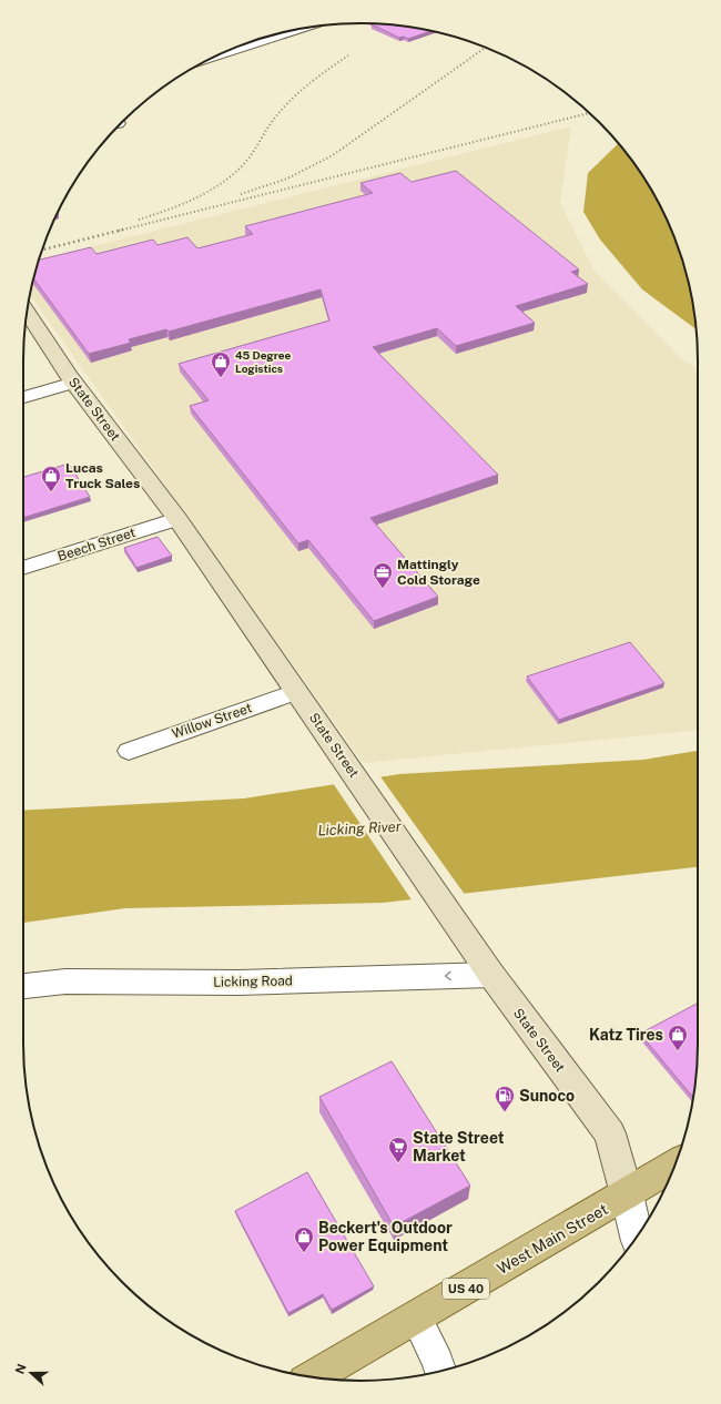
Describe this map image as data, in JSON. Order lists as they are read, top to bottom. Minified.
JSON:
{"streets":{"main road":["State Street","West Main Street","US 40"],"street":["Beech Street","Willow Street","Licking Road"]},"crossings":[["State Street","Beech Street"],["State Street","Willow Street"],["State Street","Licking Road"],["State Street","West Main Street"]],"one_way":["Licking Road"],"water":["Licking River"],"places":{"shop":["45 Degree Logistics","Lucas Truck Sales","Katz Tires","Beckert's Outdoor Power Equipment"],"office":["Mattingly Cold Storage"],"fuel station":["Sunoco"],"supermarket":["State Street Market"]},"north":"left"}
